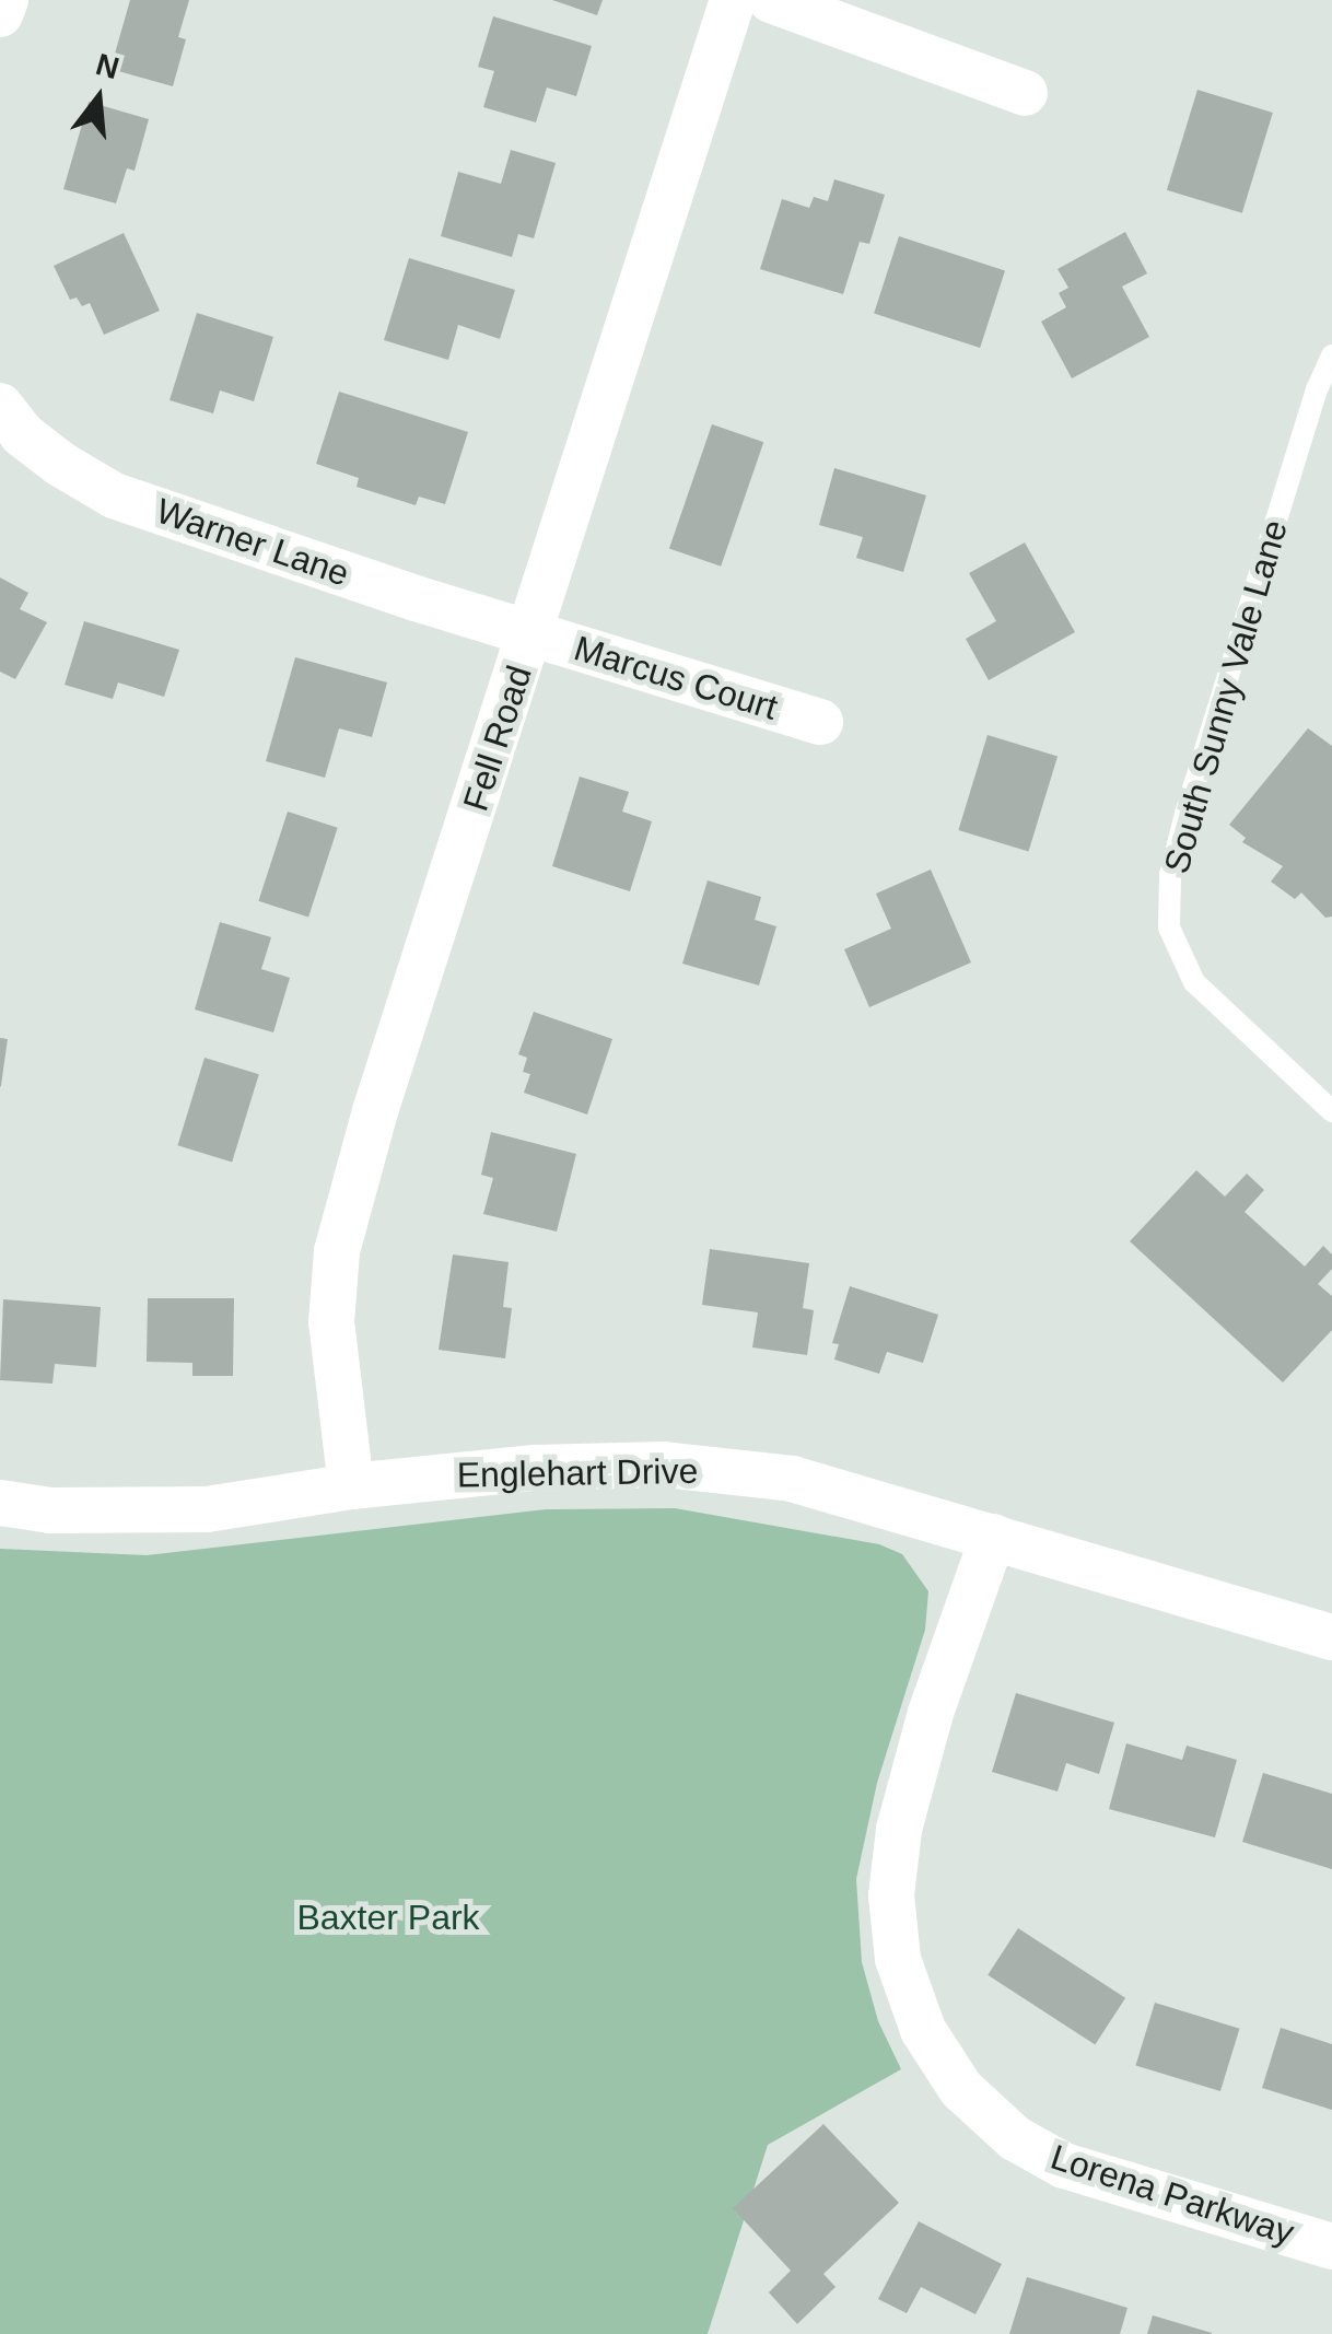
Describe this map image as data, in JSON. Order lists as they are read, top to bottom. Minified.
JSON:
{"streets":{"street":["Warner Lane","Marcus Court","Fell Road","Englehart Drive","Lorena Parkway"],"lane":["South Sunny Vale Lane"]},"crossings":[["Warner Lane","Marcus Court"],["Warner Lane","Fell Road"],["Marcus Court","Fell Road"],["Fell Road","Englehart Drive"],["Englehart Drive","Lorena Parkway"]],"parks":["Baxter Park"],"north":"top"}
